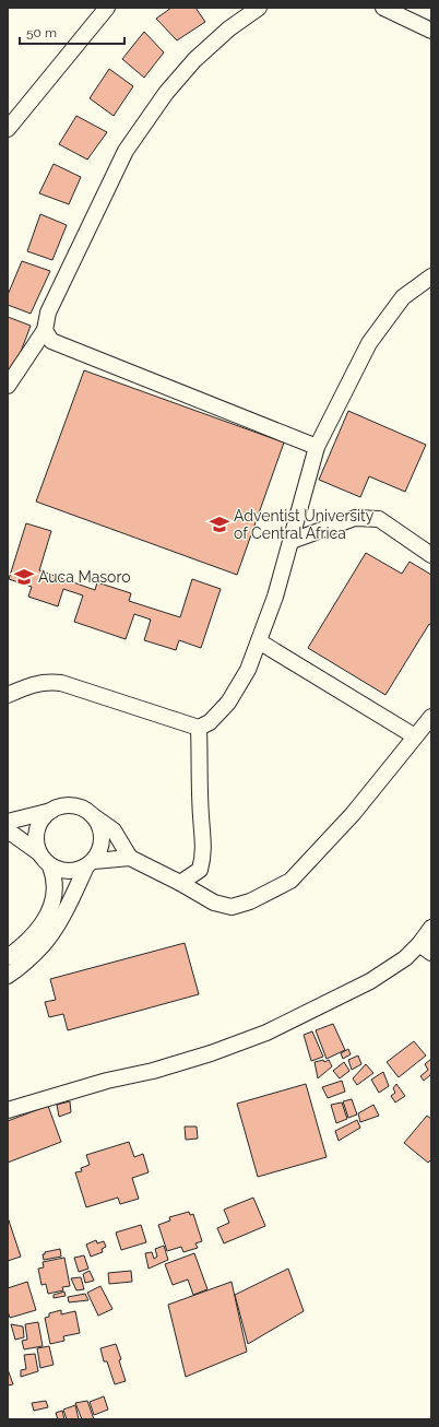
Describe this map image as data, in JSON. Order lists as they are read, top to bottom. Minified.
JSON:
{"places":{"school or university":["Adventist University of Central Africa","Auca Masoro"]},"scale_bar":"50 m"}
